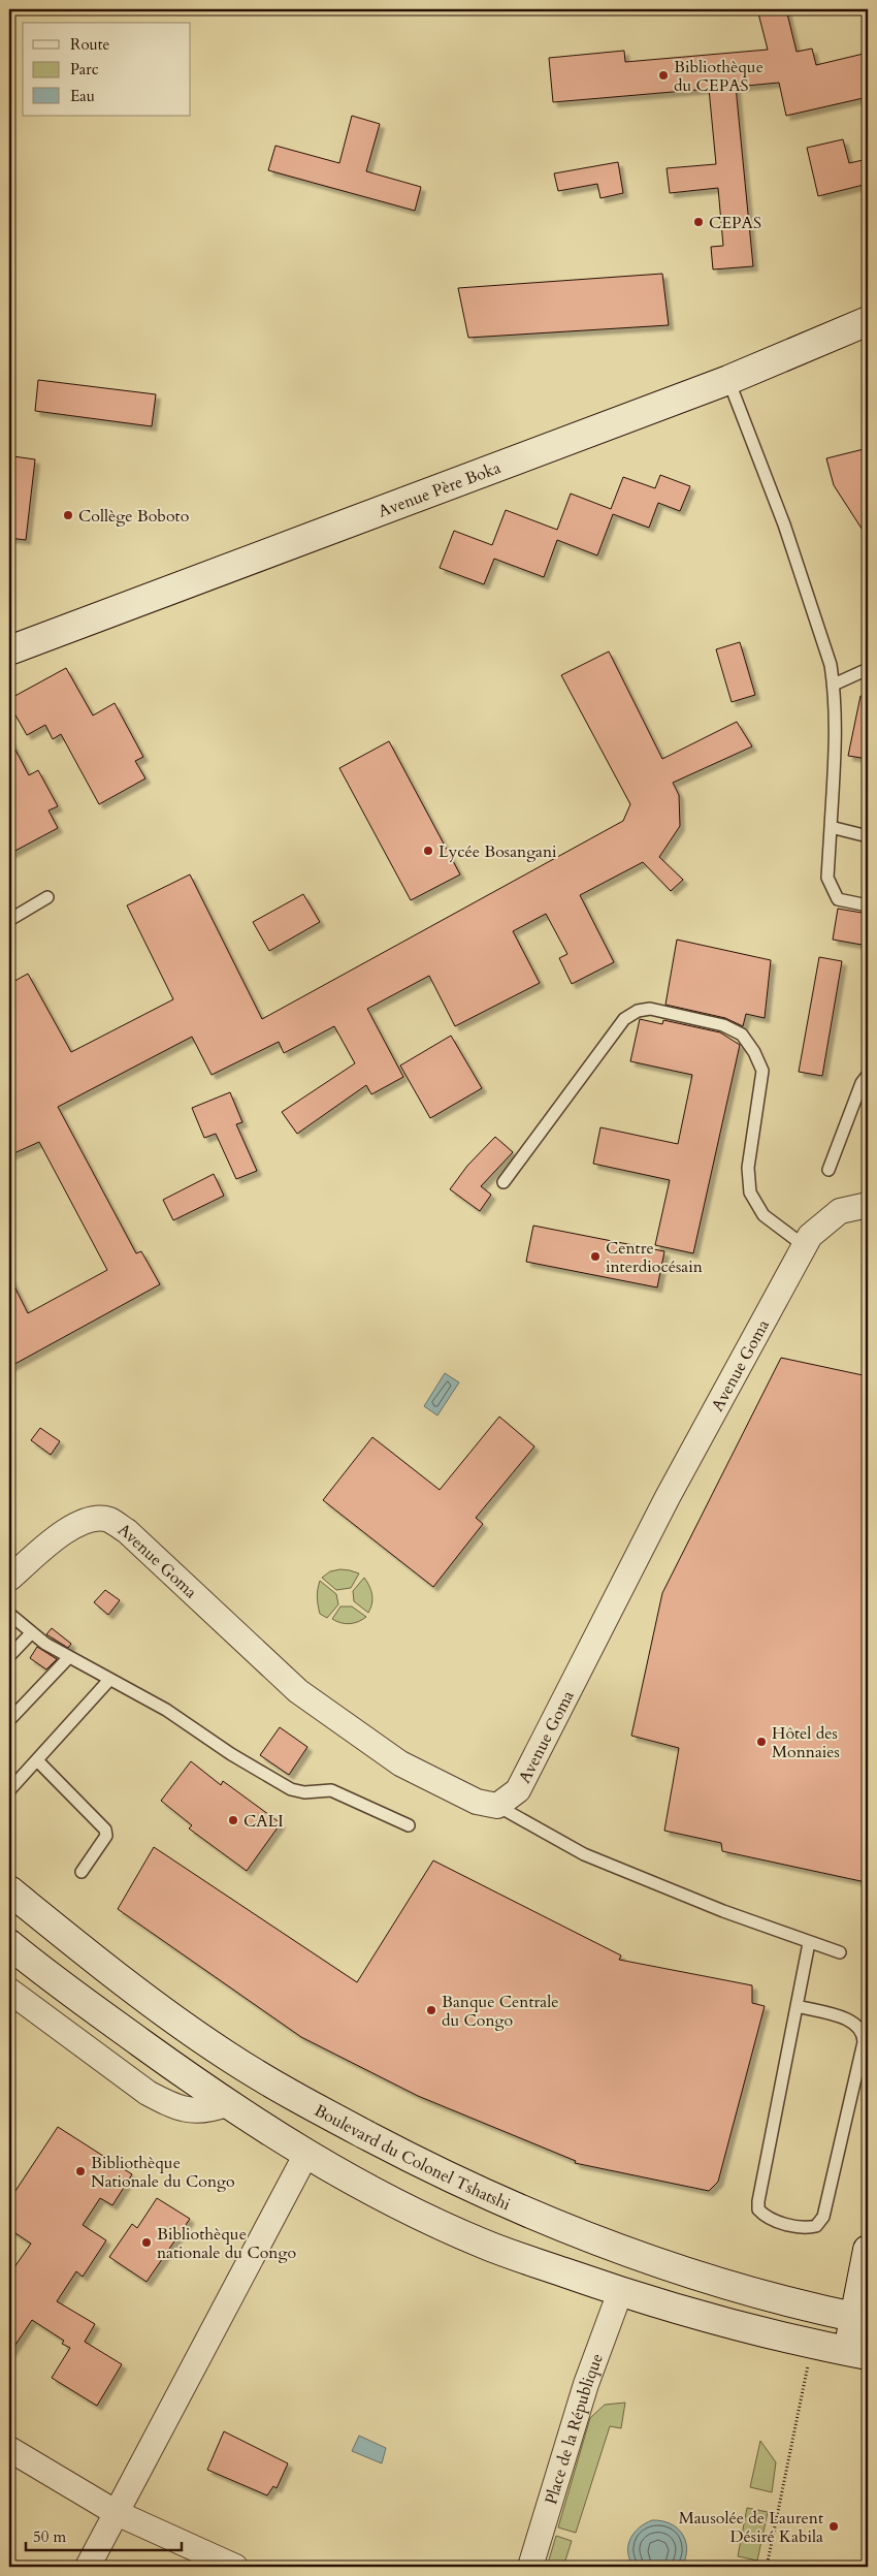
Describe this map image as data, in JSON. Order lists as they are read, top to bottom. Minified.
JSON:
{"streets":{"street":["Avenue Père Boka","Avenue Goma","Boulevard du Colonel Tshatshi","Place de la République"]},"places":["Bibliothèque du CEPAS","CEPAS","Collège Boboto","Lycée Bosangani","Centre interdiocésain","Hôtel des Monnaies","CALI","Banque Centrale du Congo","Bibliothèque Nationale du Congo","Bibliothèque nationale du Congo","Mausolée de Laurent Désiré Kabila"],"legend":["Route","Parc","Eau"],"scale_bar":"50 m"}
